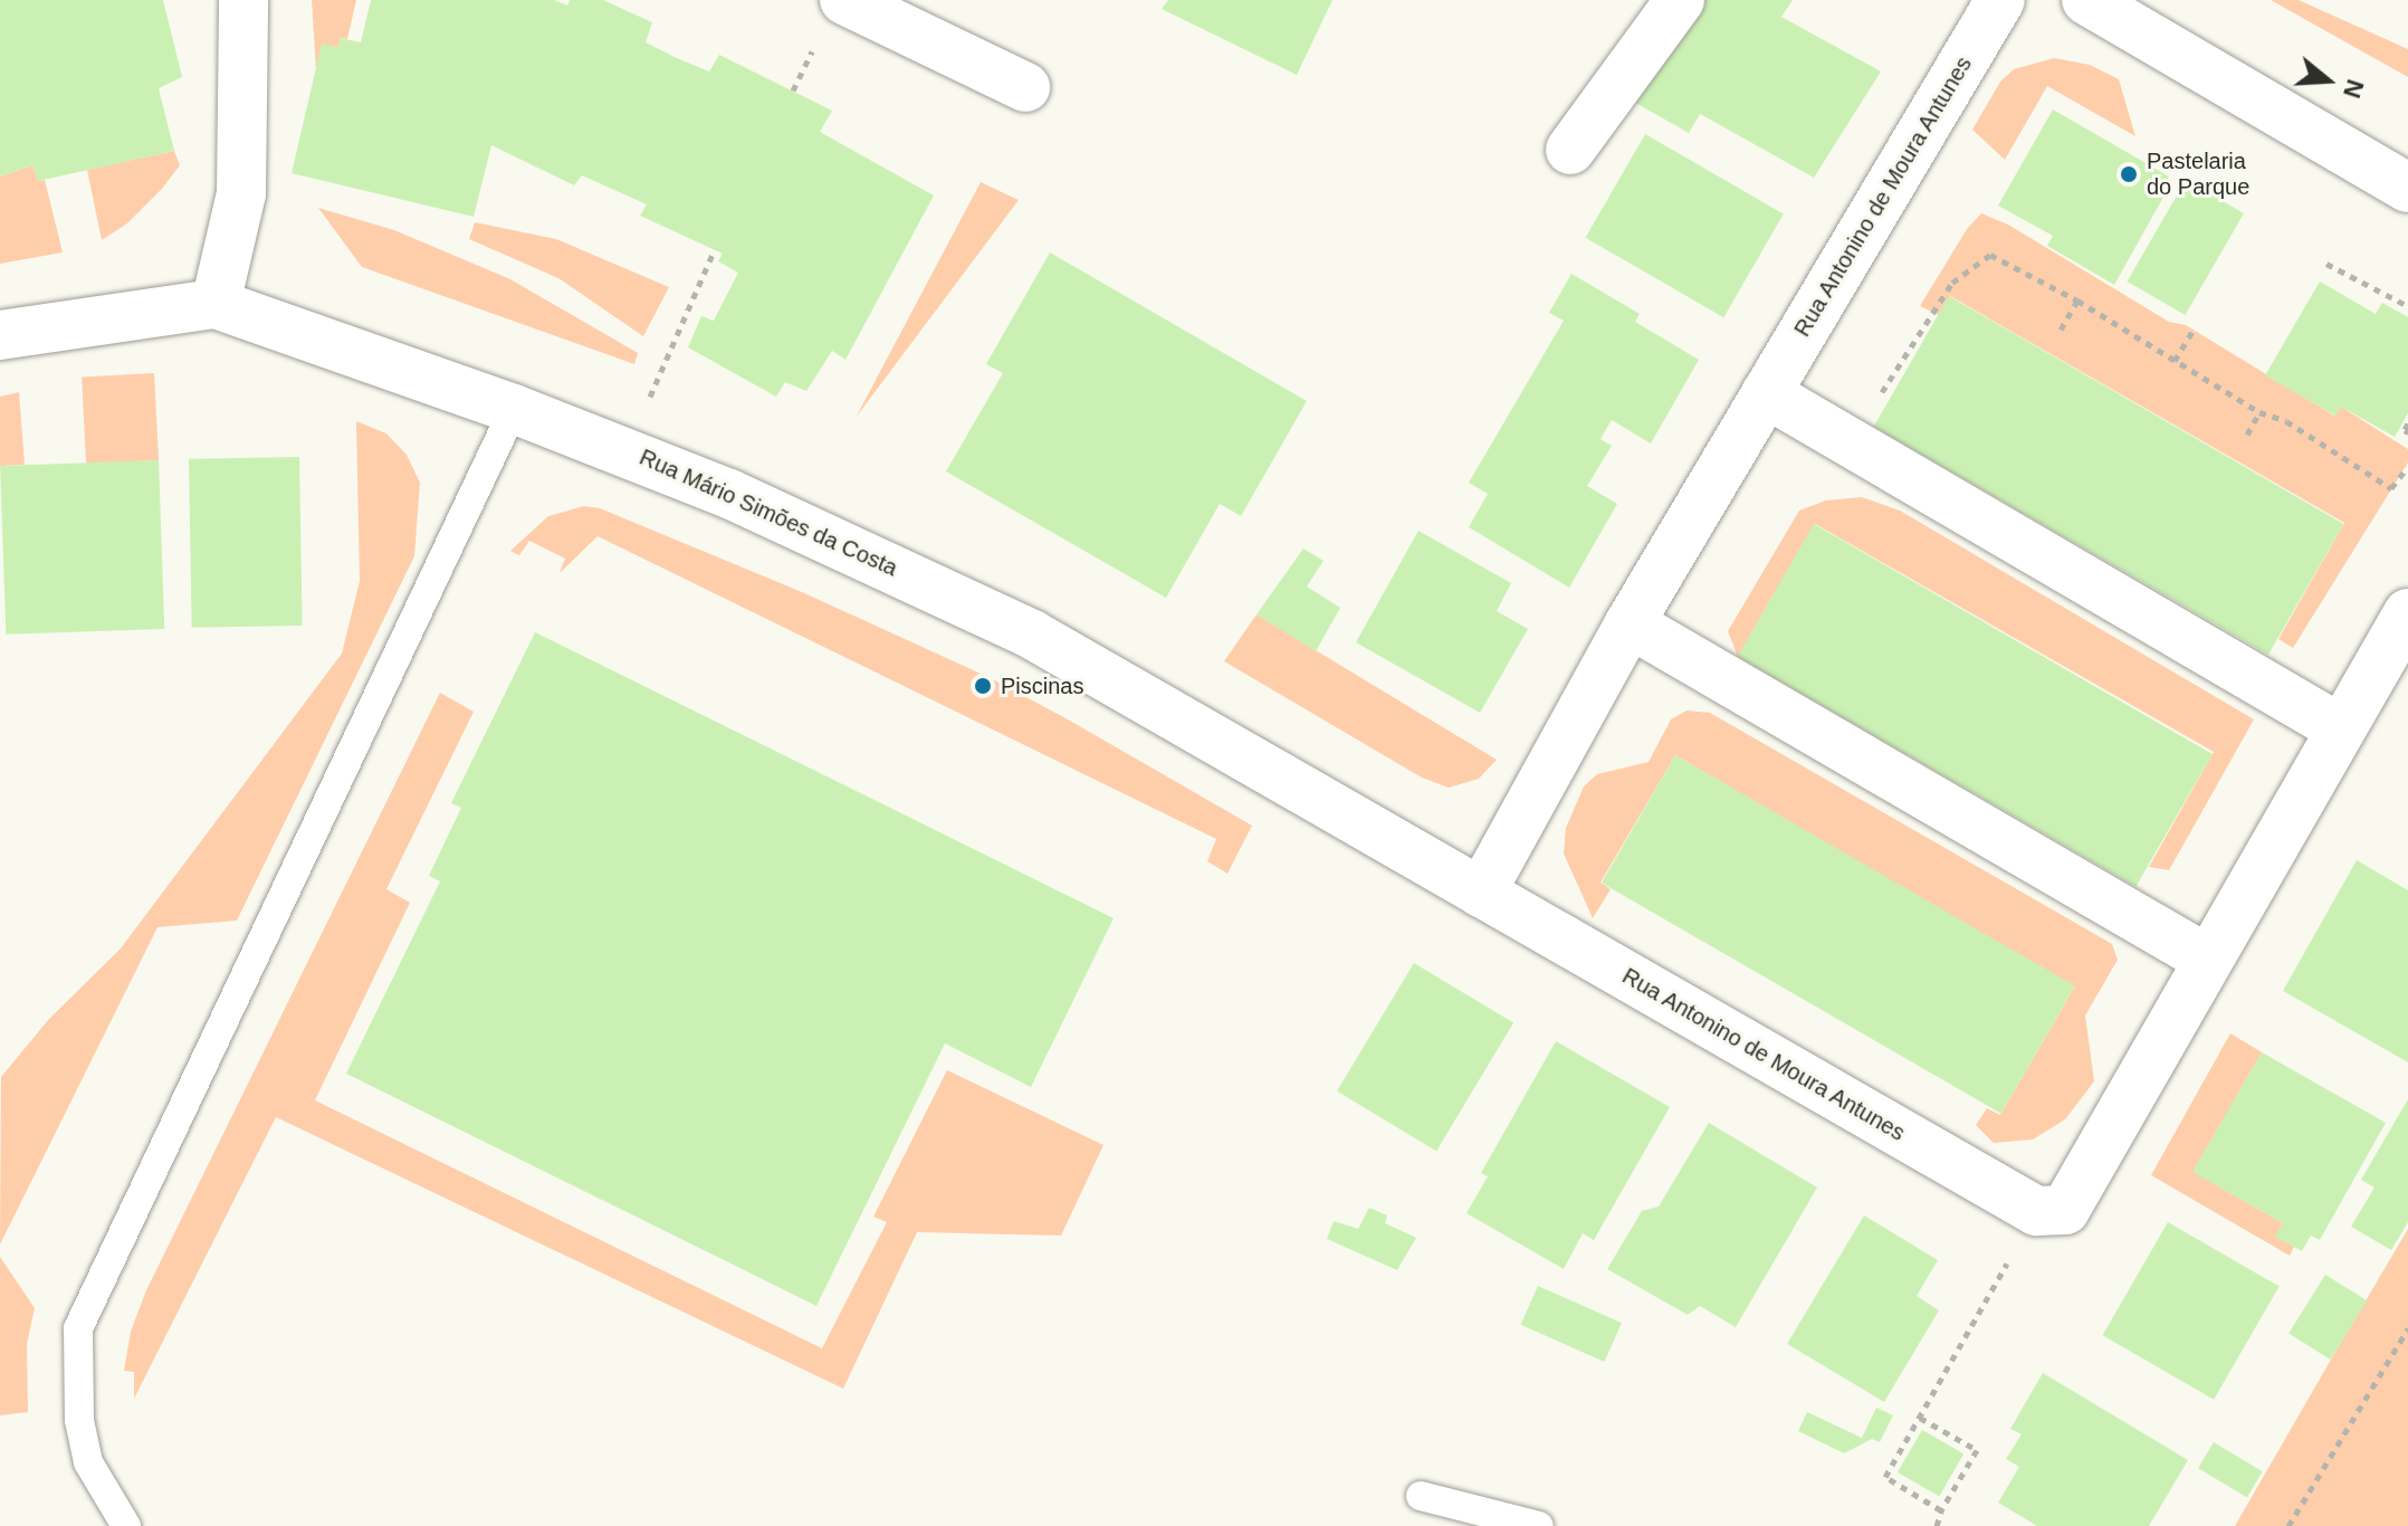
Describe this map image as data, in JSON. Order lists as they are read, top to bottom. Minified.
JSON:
{"streets":{"street":["Rua Antonino de Moura Antunes","Rua Mário Simões da Costa"]},"crossings":[["Rua Antonino de Moura Antunes","Rua Mário Simões da Costa"]],"places":["Pastelaria do Parque","Piscinas"],"north":"right"}
